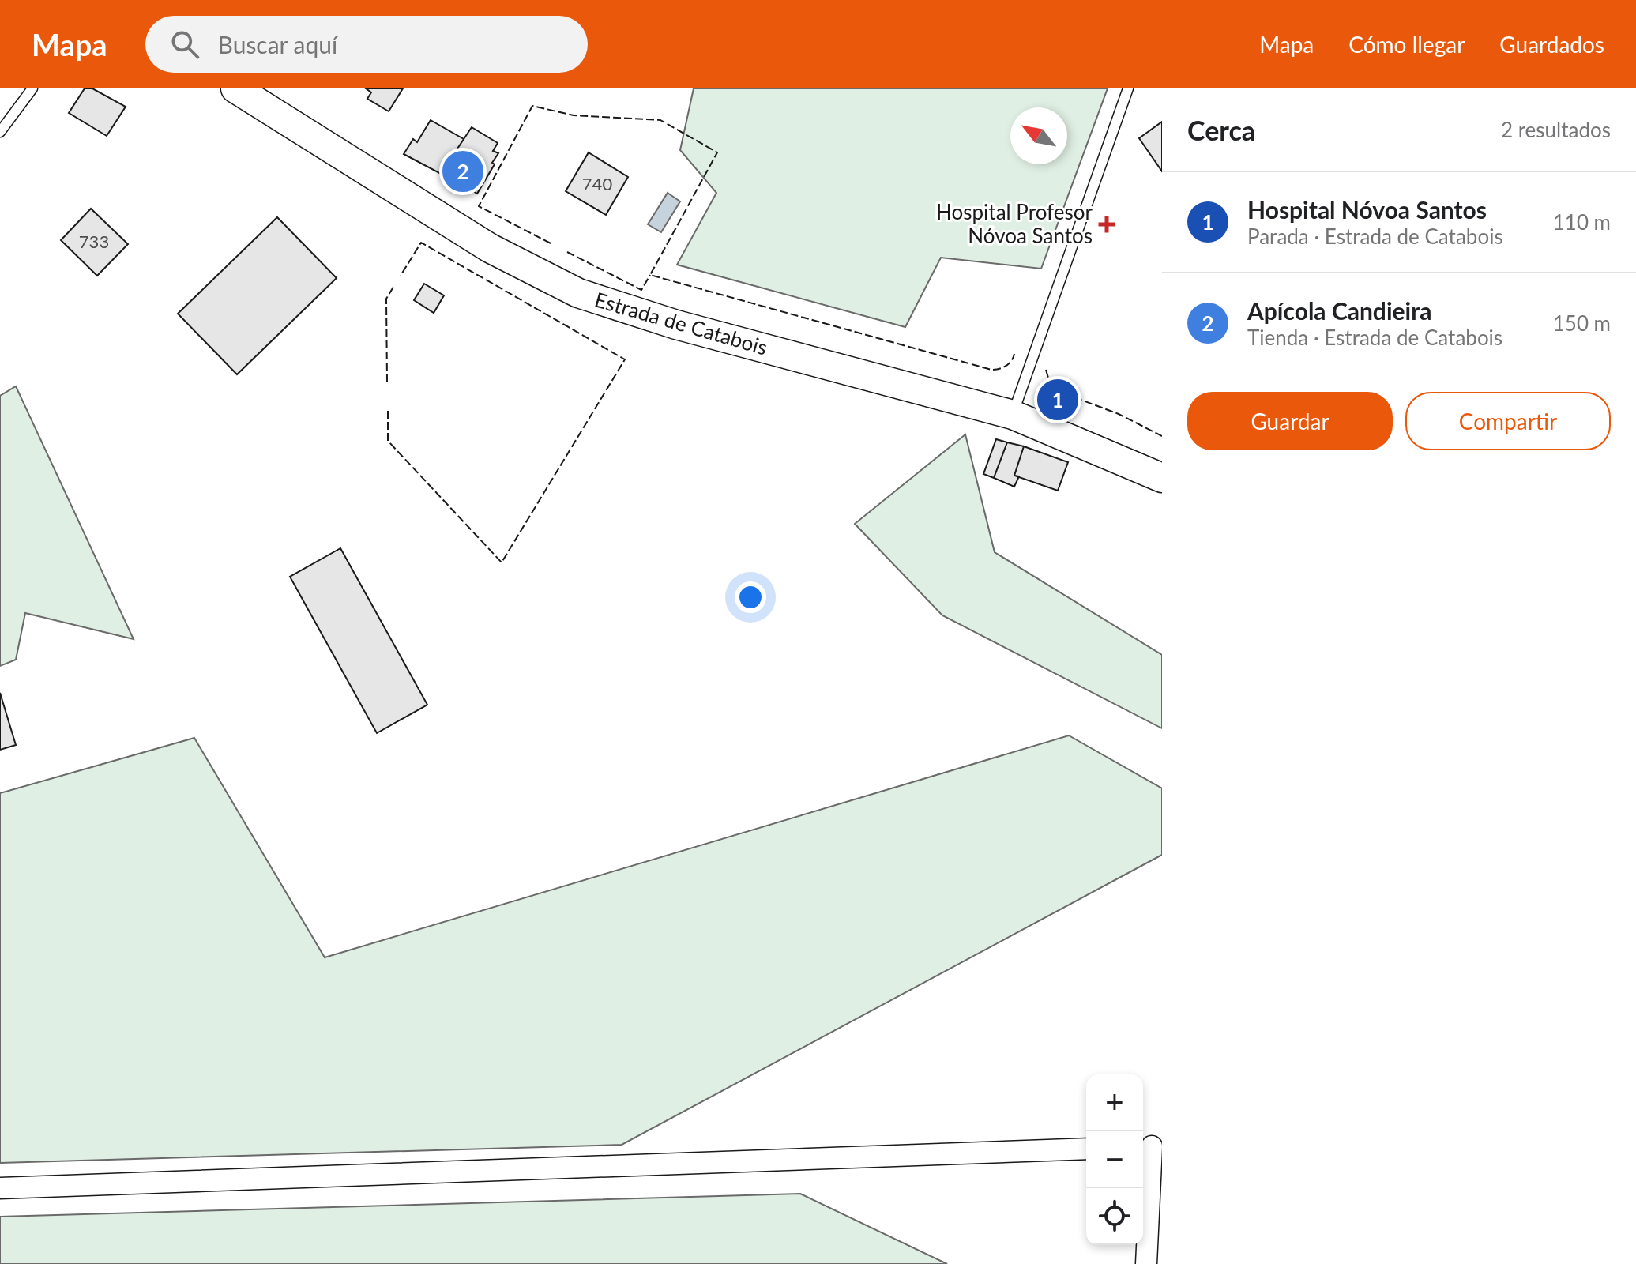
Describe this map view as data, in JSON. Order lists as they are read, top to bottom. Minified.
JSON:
{"streets":{"main road":["Estrada de Catabois"]},"places":{"health":["Hospital Profesor Nóvoa Santos"]},"house_numbers":["740","733"],"north":"top left","page":{"header":"Mapa","search":"Buscar aquí","nav":["Mapa","Cómo llegar","Guardados"],"heading":["Cerca","2 resultados"],"pins":["2","1"],"list":[{"mark":"1","name":"Hospital Nóvoa Santos","note":"Parada · Estrada de Catabois","value":"110 m"},{"mark":"2","name":"Apícola Candieira","note":"Tienda · Estrada de Catabois","value":"150 m"}],"buttons":["Guardar","Compartir"],"map_buttons":["+","−"]}}
